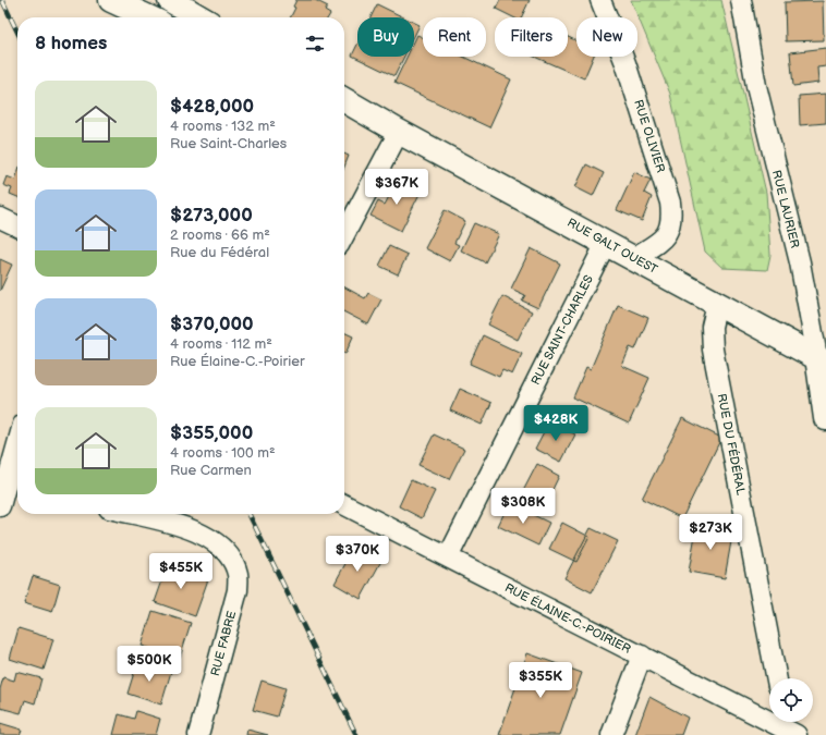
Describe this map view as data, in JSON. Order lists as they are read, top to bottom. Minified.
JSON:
{"streets":{"main road":["RUE LAURIER","RUE GALT OUEST"],"street":["RUE OLIVIER","RUE SAINT-CHARLES","RUE DU FÉDÉRAL","RUE ÉLAINE-C.-POIRIER","RUE FABRE"]},"crossings":[["RUE OLIVIER","RUE GALT OUEST"],["RUE LAURIER","RUE GALT OUEST"],["RUE GALT OUEST","RUE SAINT-CHARLES"],["RUE GALT OUEST","RUE DU FÉDÉRAL"],["RUE SAINT-CHARLES","RUE ÉLAINE-C.-POIRIER"]],"page":{"chip":["Buy","Rent","Filters","New"],"heading":"8 homes","list":[{"name":"$428,000","note":"4 rooms · 132 m² · Rue Saint-Charles"},{"name":"$273,000","note":"2 rooms · 66 m² · Rue du Fédéral"},{"name":"$370,000","note":"4 rooms · 112 m² · Rue Élaine-C.-Poirier"},{"name":"$355,000","note":"4 rooms · 100 m² · Rue Carmen"}],"price":["$367K","$428K","$308K","$273K","$370K","$455K","$500K","$355K"]}}
